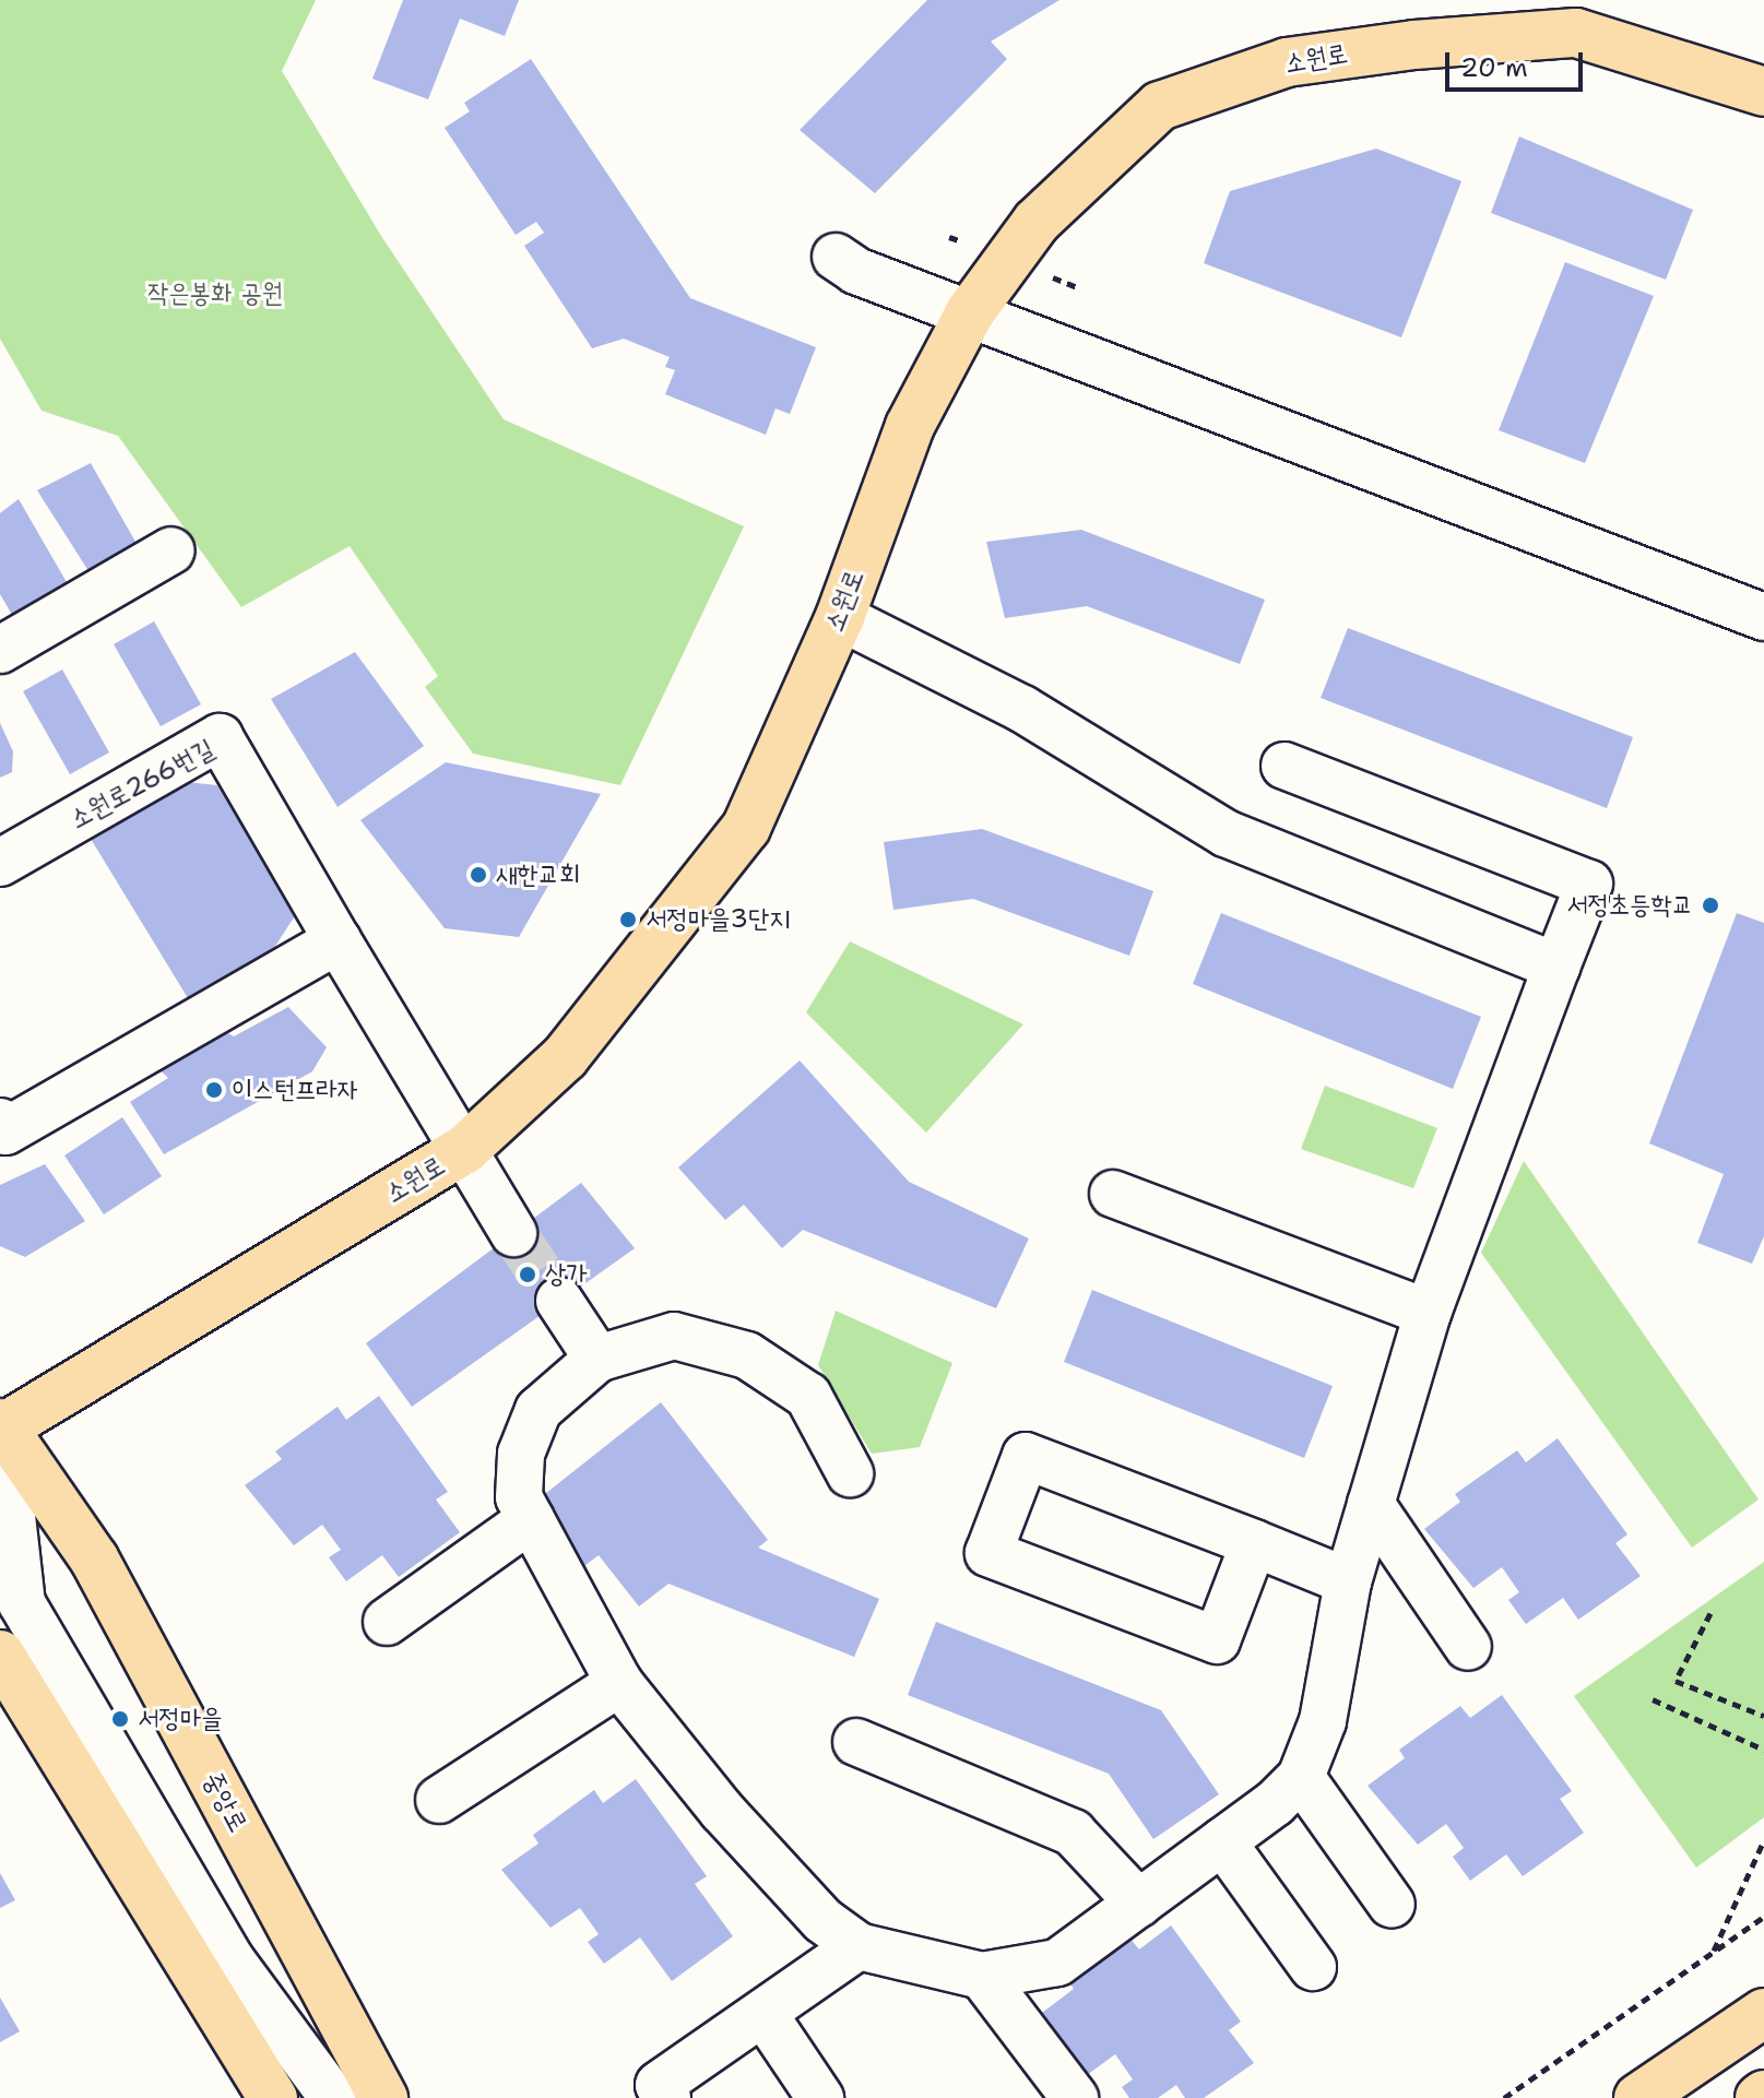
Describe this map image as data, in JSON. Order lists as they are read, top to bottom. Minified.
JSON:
{"streets":{"main road":["소원로","중앙로"],"street":["소원로266번길"]},"crossings":[["소원로","소원로266번길"],["소원로","중앙로"]],"parks":["작은봉화 공원"],"places":["새한교회","서정초등학교","서정마을3단지","이스턴프라자","상가","서정마을"],"scale_bar":"20 m"}
